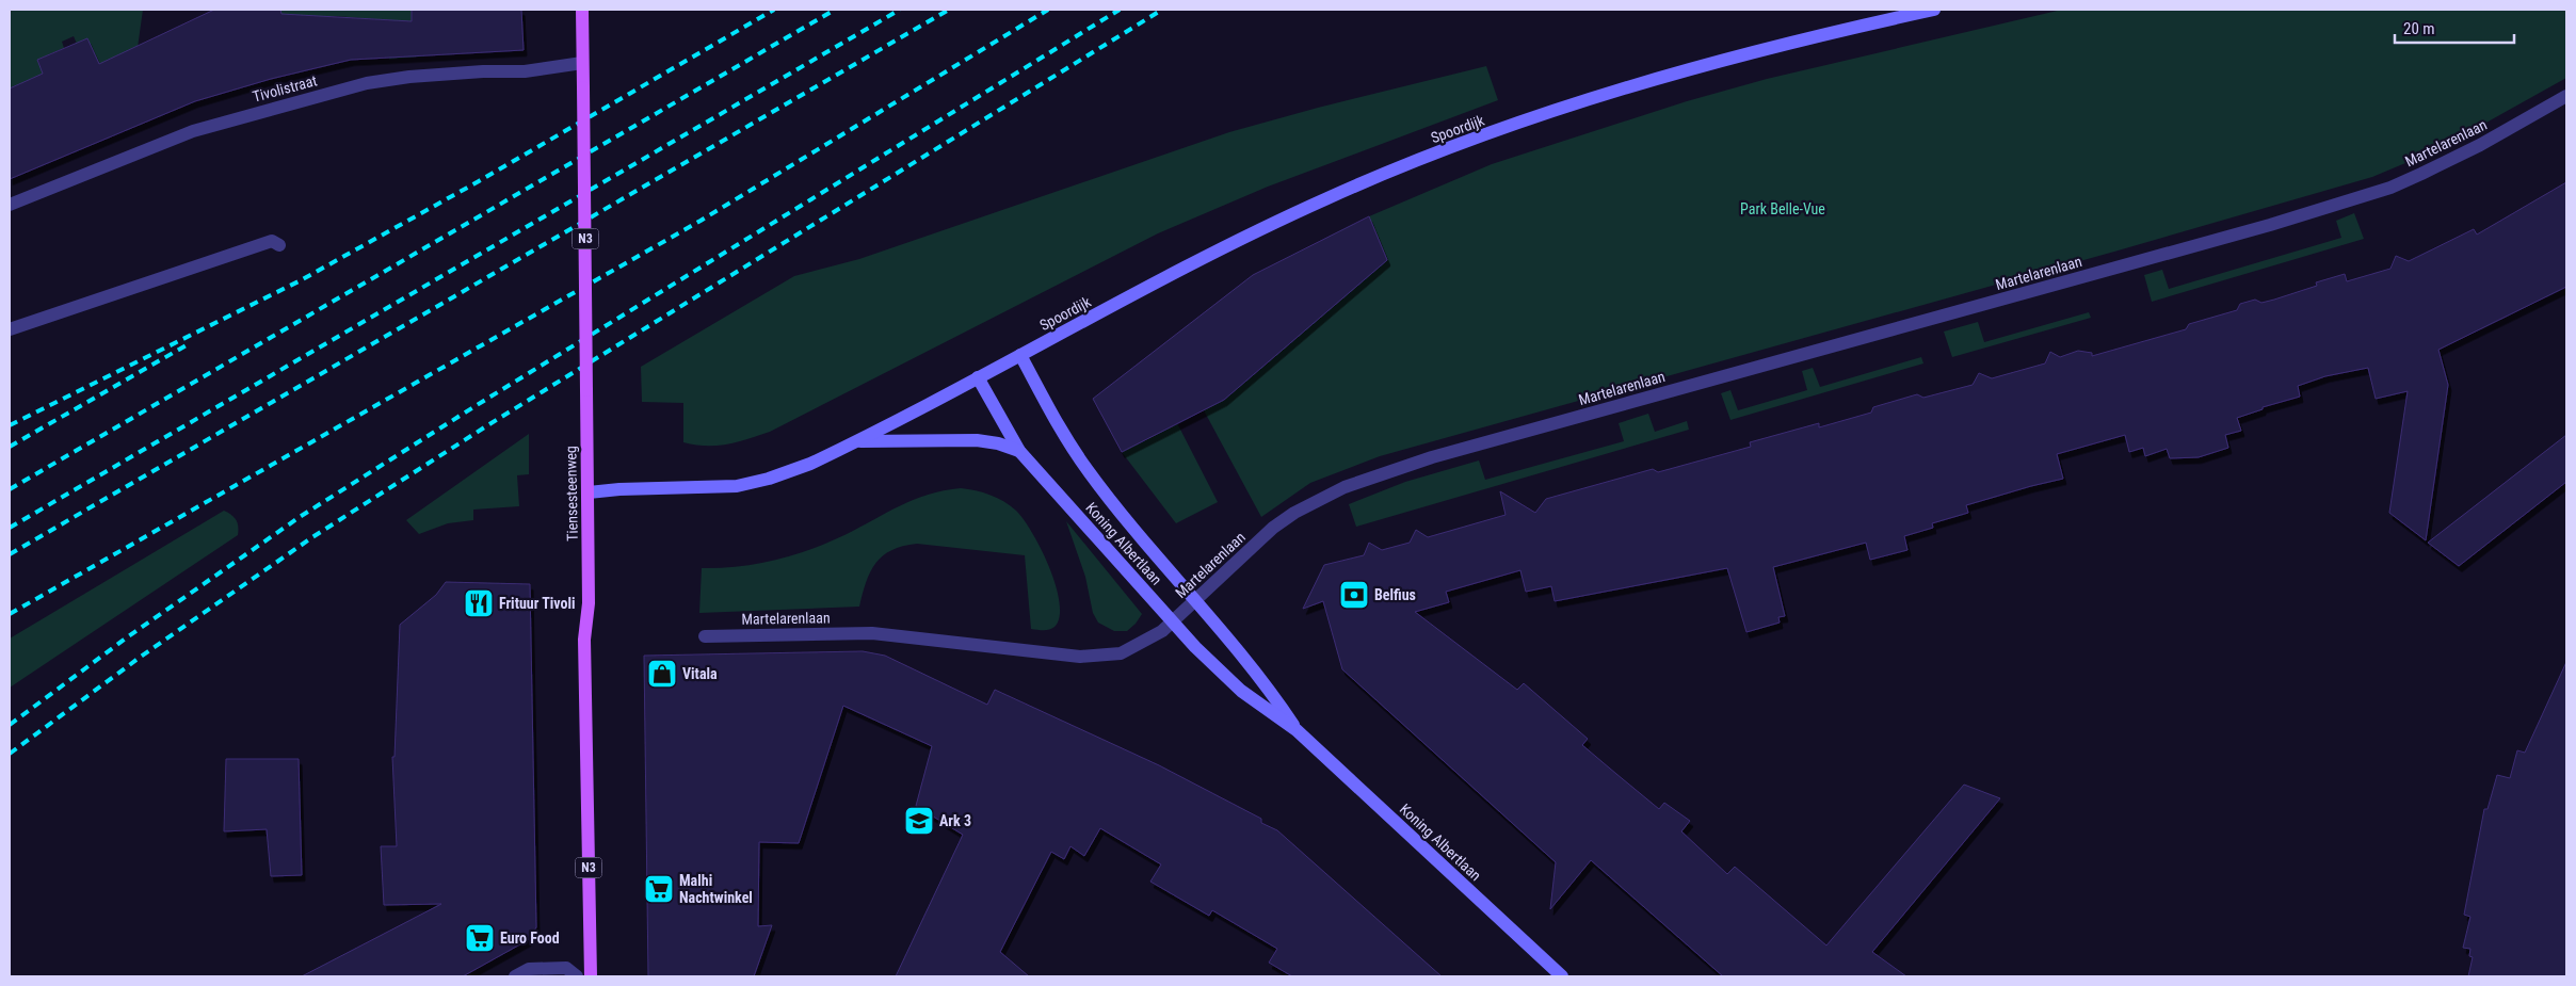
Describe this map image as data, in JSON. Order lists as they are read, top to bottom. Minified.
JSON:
{"streets":{"main road":["N3","Tiensesteenweg"],"street":["Tivolistraat","Spoordijk","Martelarenlaan","Koning Albertlaan"]},"crossings":[["Tivolistraat","Tiensesteenweg"],["Spoordijk","Koning Albertlaan"],["Martelarenlaan","Koning Albertlaan"]],"parks":["Park Belle-Vue"],"places":{"bank":["Belfius"],"restaurant":["Frituur Tivoli"],"shop":["Vitala"],"school or university":["Ark 3"],"supermarket":["Malhi Nachtwinkel","Euro Food"]},"scale_bar":"20 m"}
